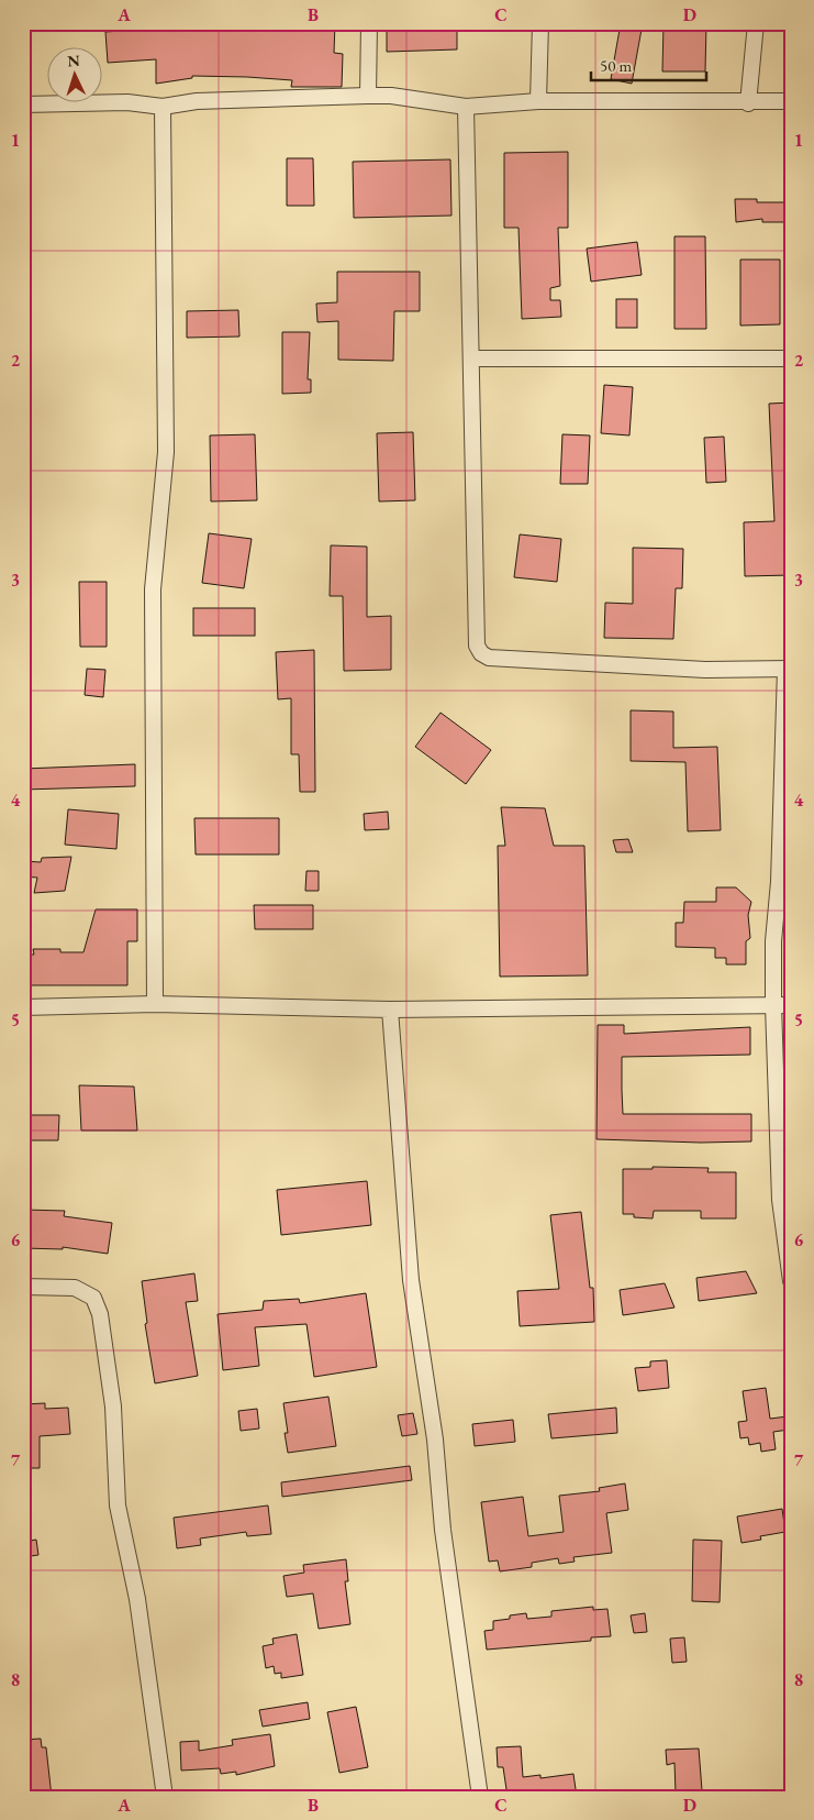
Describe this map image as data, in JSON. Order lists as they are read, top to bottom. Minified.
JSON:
{"scale_bar":"50 m","north":"top","grid":{"columns":["A","B","C","D"],"rows":["1","2","3","4","5","6","7","8"]}}
